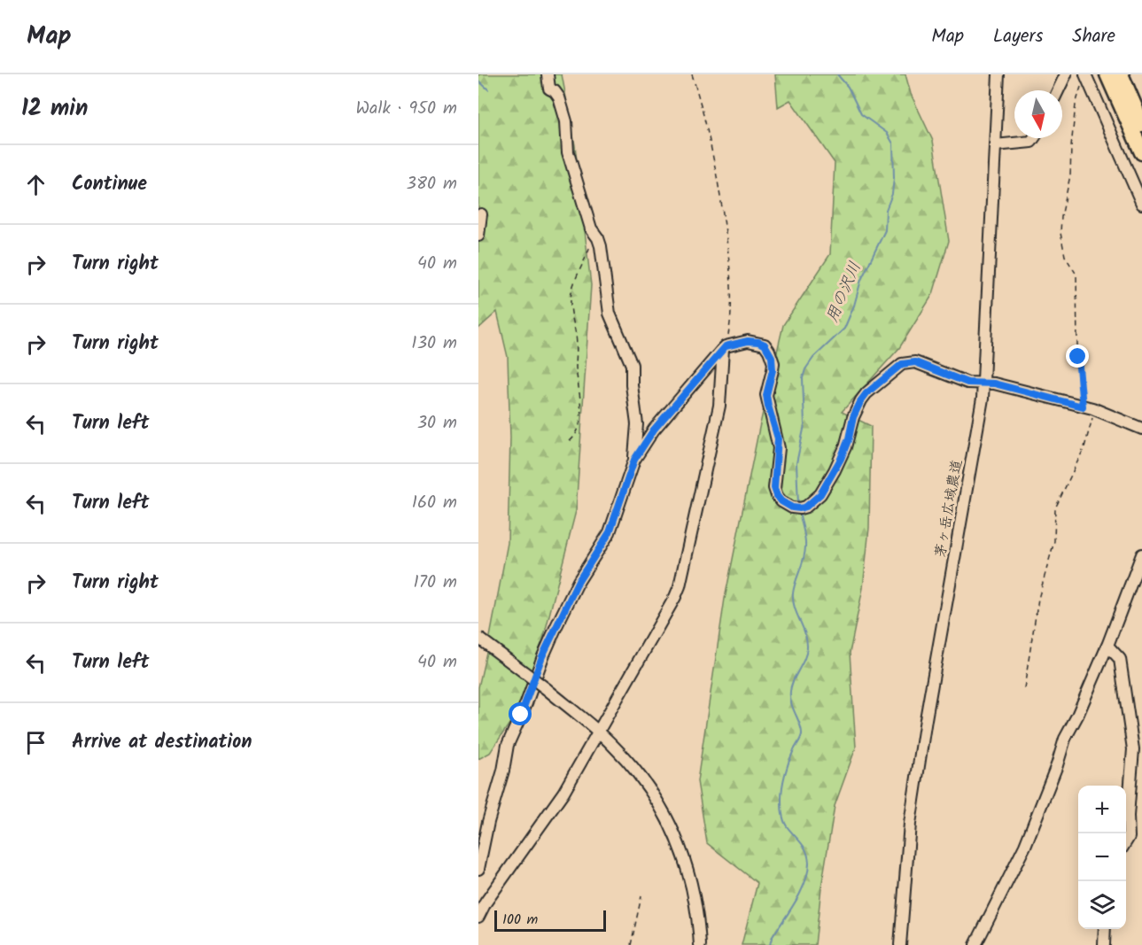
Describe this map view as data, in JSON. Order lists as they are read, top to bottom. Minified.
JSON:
{"streets":{"street":["茅ヶ岳広域農道"]},"water":["用の沢川"],"scale_bar":"100 m","north":"bottom","page":{"header":"Map","nav":["Map","Layers","Share"],"heading":["12 min","Walk · 950 m"],"list":[["Continue","380 m"],["Turn right","40 m"],["Turn right","130 m"],["Turn left","30 m"],["Turn left","160 m"],["Turn right","170 m"],["Turn left","40 m"],"Arrive at destination"],"map_buttons":["+","−"],"scale":"100 m"}}
